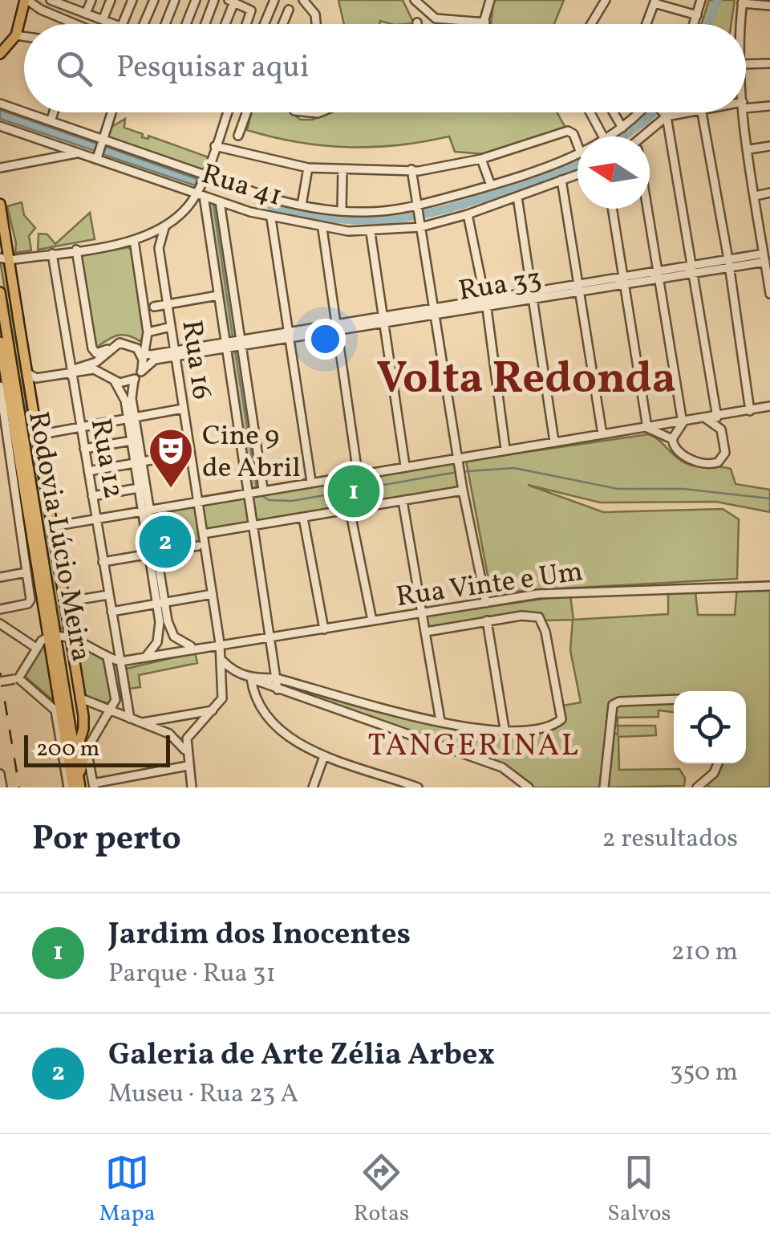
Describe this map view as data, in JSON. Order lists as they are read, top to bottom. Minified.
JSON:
{"streets":{"main road":["Rodovia Lúcio Meira"],"street":["Rua 41","Rua 33","Rua 16","Rua 12","Rua Vinte e Um"]},"crossings":[["Rua 16","Rua Vinte e Um"],["Rua 12","Rua Vinte e Um"]],"districts":["Volta Redonda","TANGERINAL"],"places":{"theatre":["Cine 9 de Abril"]},"scale_bar":"200 m","north":"left","page":{"search":"Pesquisar aqui","pins":["1","2"],"scale":"200 m","heading":["Por perto","2 resultados"],"list":[{"mark":"1","name":"Jardim dos Inocentes","note":"Parque · Rua 31","value":"210 m"},{"mark":"2","name":"Galeria de Arte Zélia Arbex","note":"Museu · Rua 23 A","value":"350 m"}],"nav":["Mapa","Rotas","Salvos"]}}
